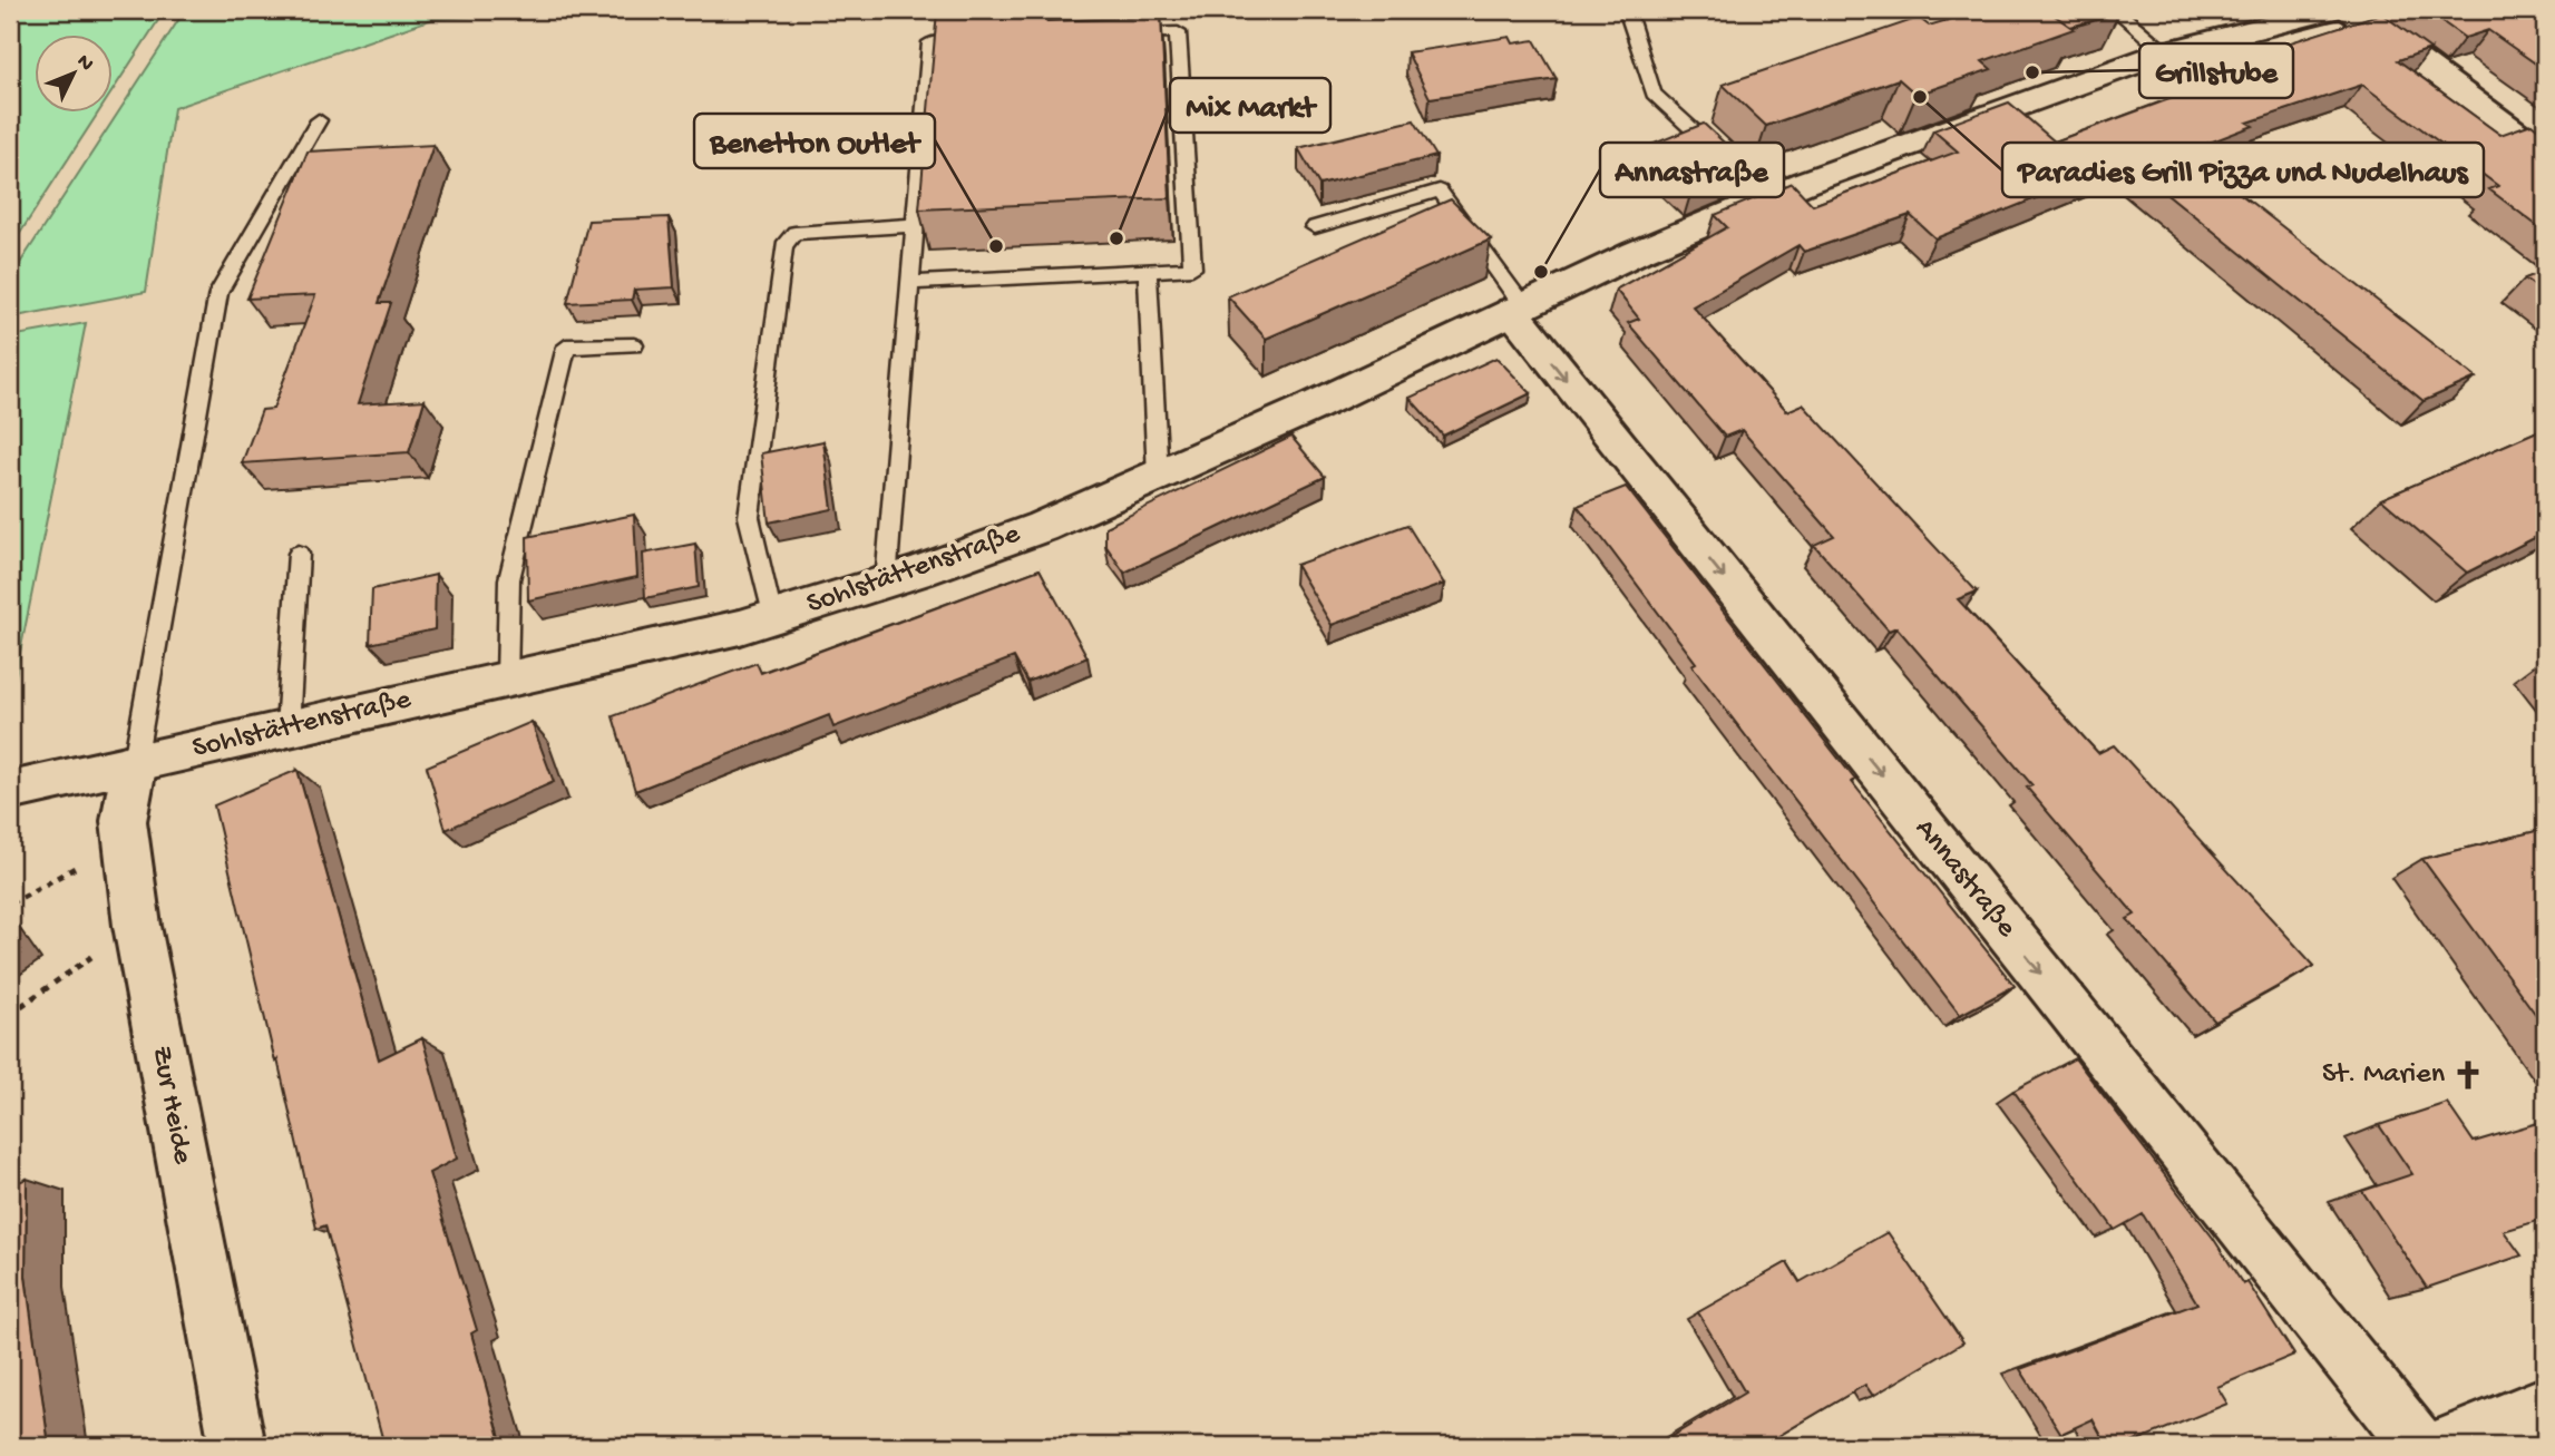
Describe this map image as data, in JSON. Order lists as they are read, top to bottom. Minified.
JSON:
{"streets":{"street":["Sohlstättenstraße","Annastraße","Zur Heide"]},"crossings":[["Sohlstättenstraße","Annastraße"],["Sohlstättenstraße","Zur Heide"]],"one_way":["Annastraße"],"places":{"other":["Grillstube","Paradies Grill Pizza und Nudelhaus","Mix Markt","Benetton Outlet","Annastraße"],"church":["St. Marien"]},"north":"top right"}
